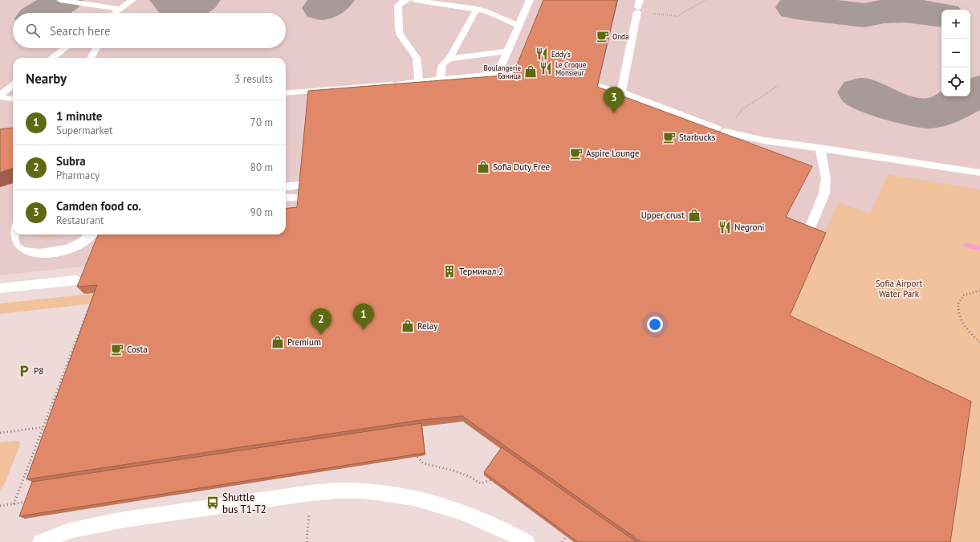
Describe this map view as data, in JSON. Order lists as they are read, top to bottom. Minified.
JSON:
{"parks":["Sofia Airport Water Park"],"places":{"cafe":["Onda","Starbucks","Aspire Lounge","Costa"],"restaurant":["Eddy's","Le Croque Monsieur","Negroni"],"shop":["Boulangerie Баница","Sofia Duty Free","Upper crust","Relay","Premium"],"building":["Терминал 2"],"parking":["P8"],"bus stop":["Shuttle bus T1-T2"]},"page":{"map_buttons":["+","−"],"search":"Search here","heading":["Nearby","3 results"],"pins":["3","1","2"],"list":[{"mark":"1","name":"1 minute","note":"Supermarket","value":"70 m"},{"mark":"2","name":"Subra","note":"Pharmacy","value":"80 m"},{"mark":"3","name":"Camden food co.","note":"Restaurant","value":"90 m"}]}}
